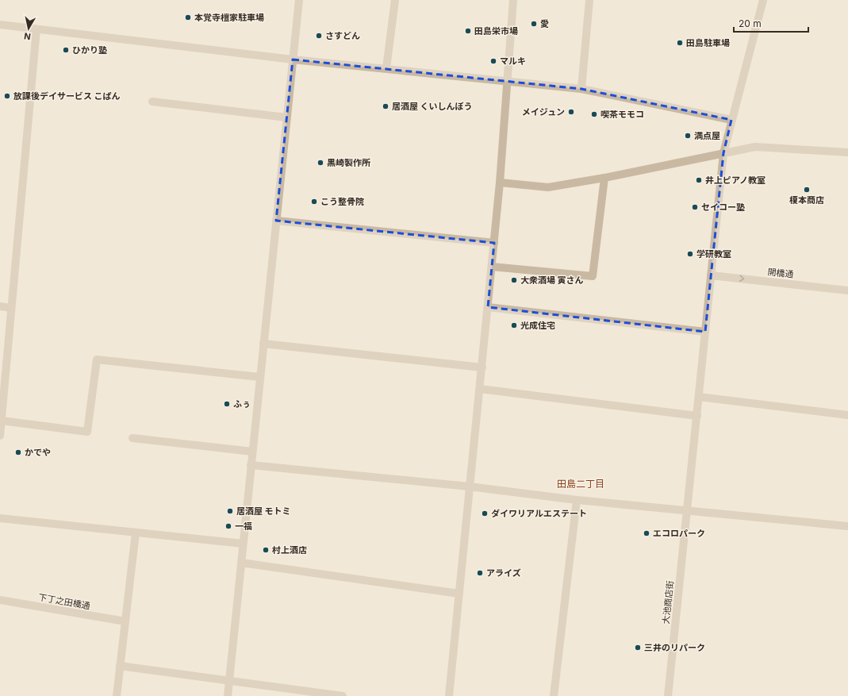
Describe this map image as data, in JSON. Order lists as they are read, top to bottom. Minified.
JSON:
{"streets":{"street":["開橋通","下丁之田橋通","大池商店街"]},"crossings":[["開橋通","大池商店街"]],"one_way":["開橋通"],"districts":["田島二丁目"],"places":["本覚寺檀家駐車場","愛","田島栄市場","さすどん","田島駐車場","ひかり塾","マルキ","放課後デイサービス こぱん","居酒屋 くいしんぼう","メイジュン","喫茶モモコ","満点屋","黒崎製作所","井上ピアノ教室","榎本商店","こう整骨院","セイコー塾","学研教室","大衆酒場 寅さん","光成住宅","ふぅ","かでや","居酒屋 モトミ","ダイワリアルエステート","一福","エコロパーク","村上酒店","アライズ","三井のリパーク"],"scale_bar":"20 m","north":"bottom"}
